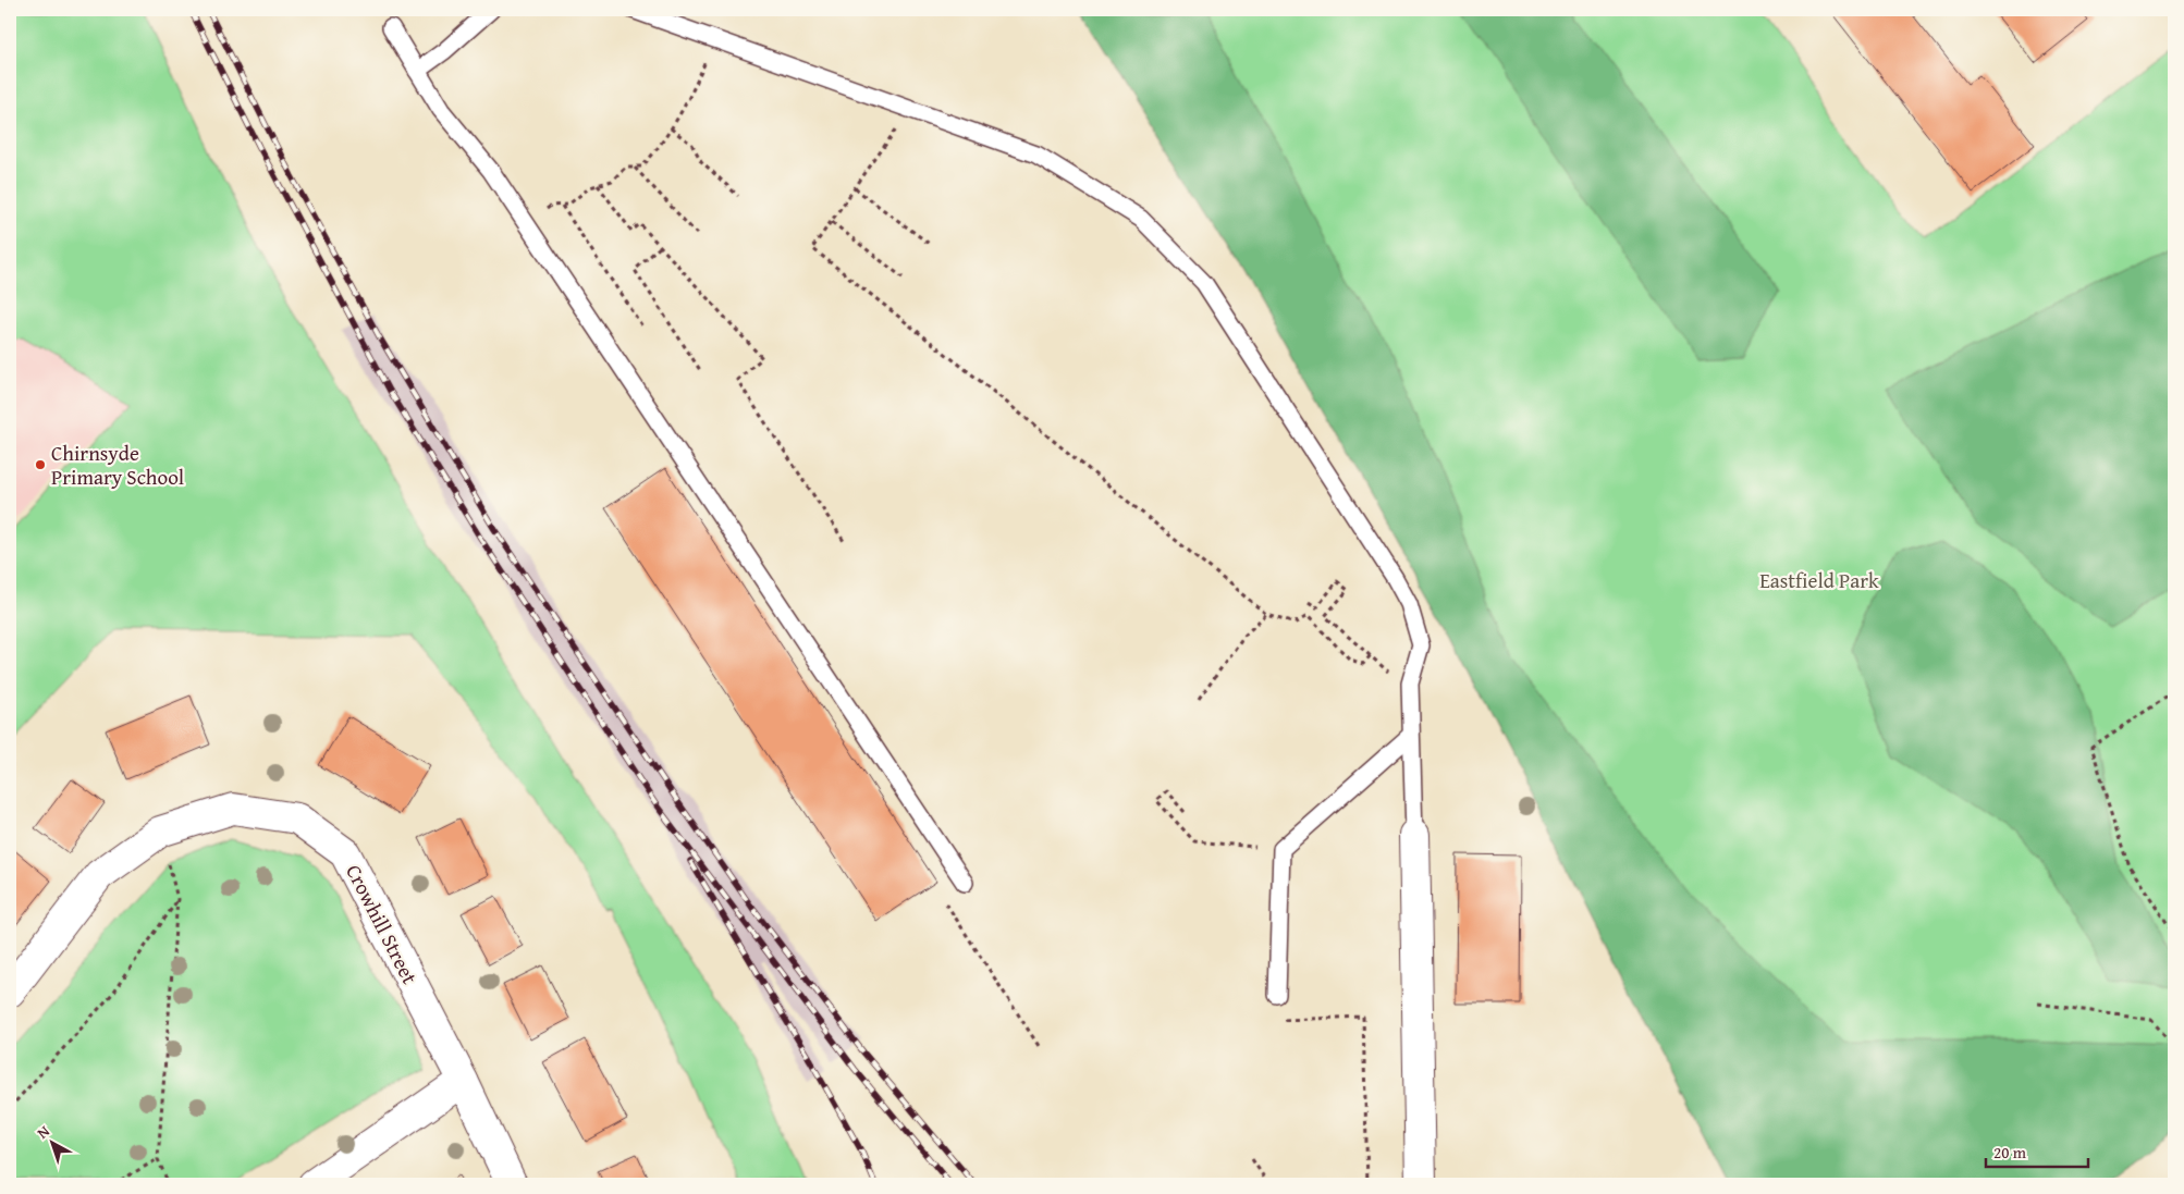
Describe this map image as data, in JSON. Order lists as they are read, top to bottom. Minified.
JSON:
{"streets":{"street":["Crowhill Street"]},"parks":["Eastfield Park"],"places":["Chirnsyde Primary School"],"scale_bar":"20 m","north":"top left"}
